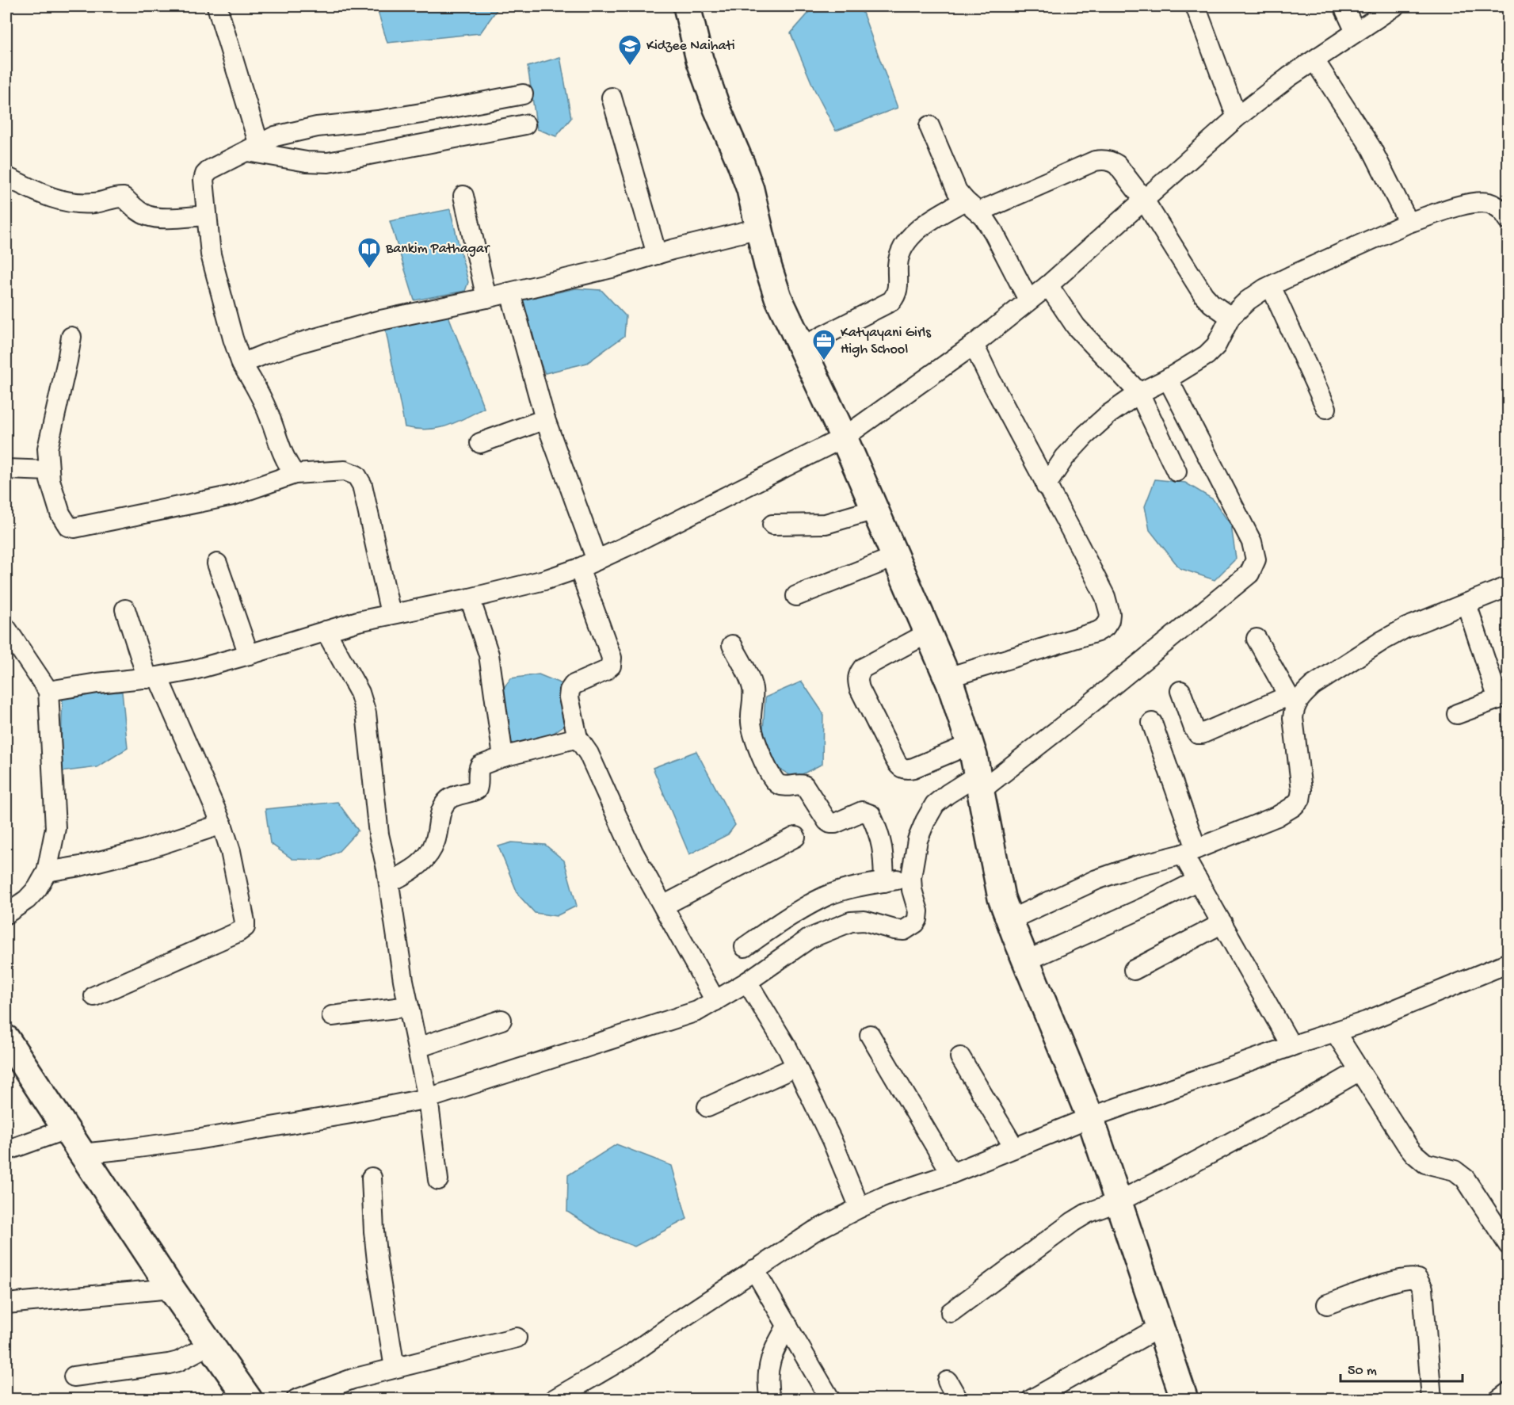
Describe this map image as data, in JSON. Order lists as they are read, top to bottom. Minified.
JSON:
{"places":{"school or university":["Kidzee Naihati"],"library":["Bankim Pathagar"],"office":["Katyayani Girls High School"]},"scale_bar":"50 m"}
